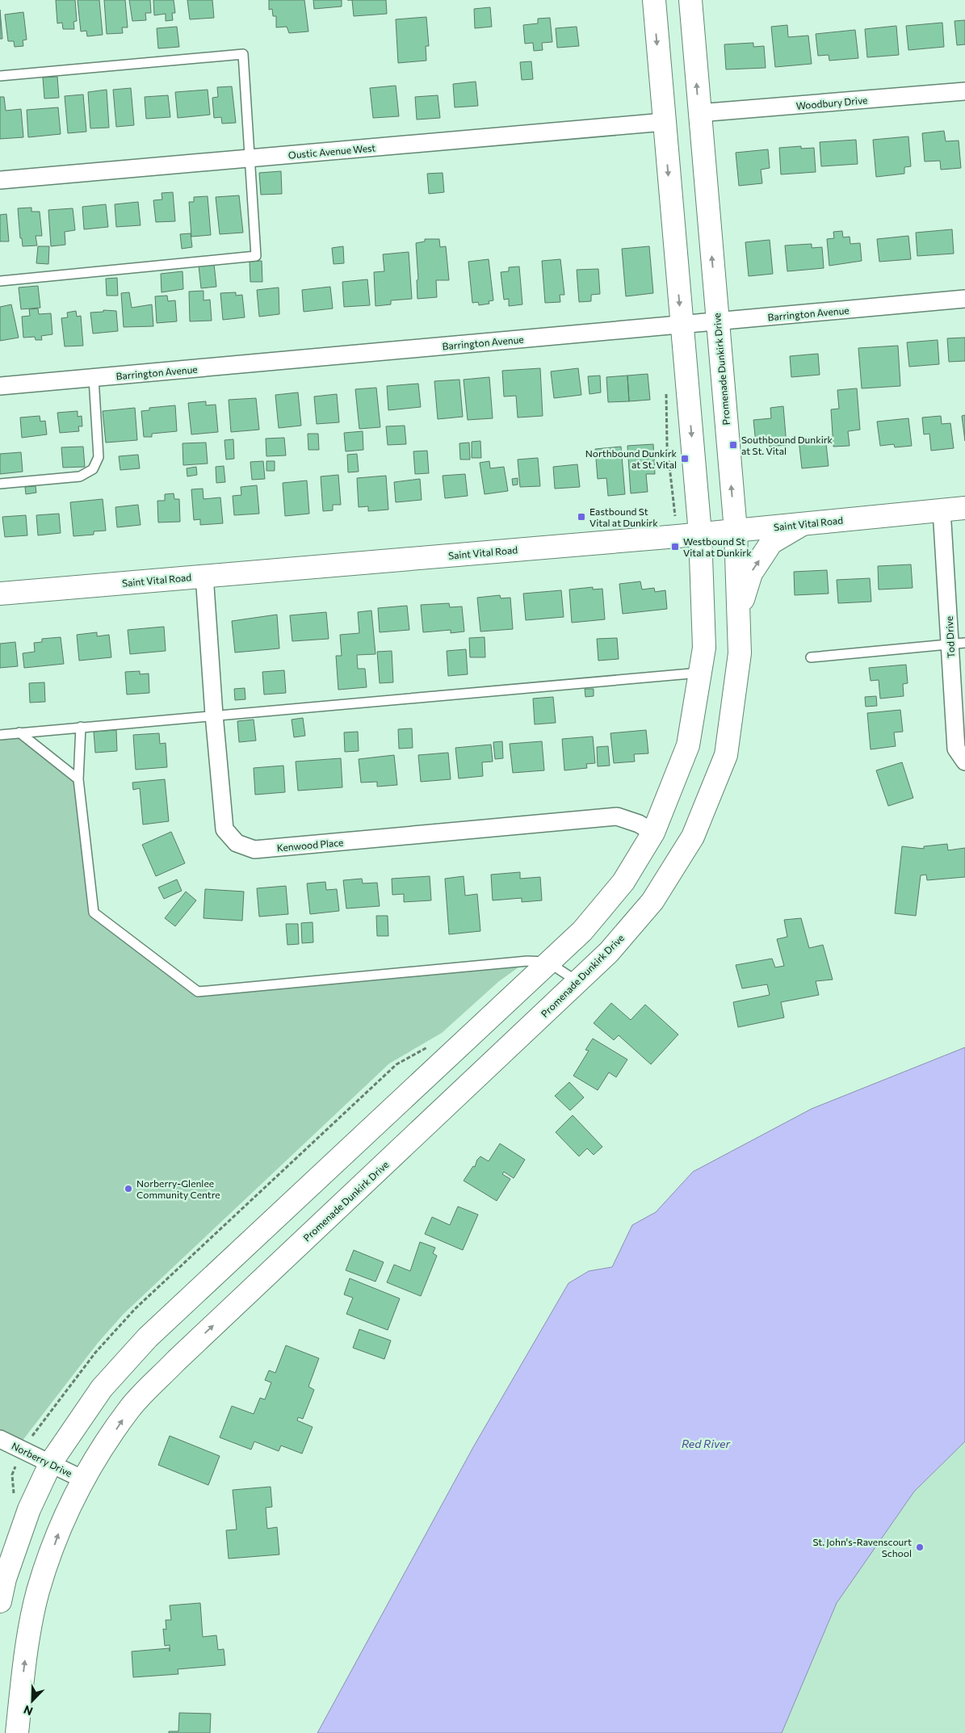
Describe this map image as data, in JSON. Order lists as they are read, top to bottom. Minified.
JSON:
{"streets":{"main road":["Promenade Dunkirk Drive","Saint Vital Road"],"street":["Woodbury Drive","Oustic Avenue West","Barrington Avenue","Tod Drive","Kenwood Place","Norberry Drive"]},"crossings":[["Woodbury Drive","Promenade Dunkirk Drive"],["Barrington Avenue","Promenade Dunkirk Drive"],["Promenade Dunkirk Drive","Saint Vital Road"],["Promenade Dunkirk Drive","Norberry Drive"],["Saint Vital Road","Tod Drive"],["Saint Vital Road","Kenwood Place"]],"water":["Red River"],"places":{"transit":["Southbound Dunkirk at St. Vital","Northbound Dunkirk at St. Vital","Eastbound St Vital at Dunkirk","Westbound St Vital at Dunkirk"],"other":["Norberry-Glenlee Community Centre","St. John's-Ravenscourt School"]},"north":"bottom left"}
